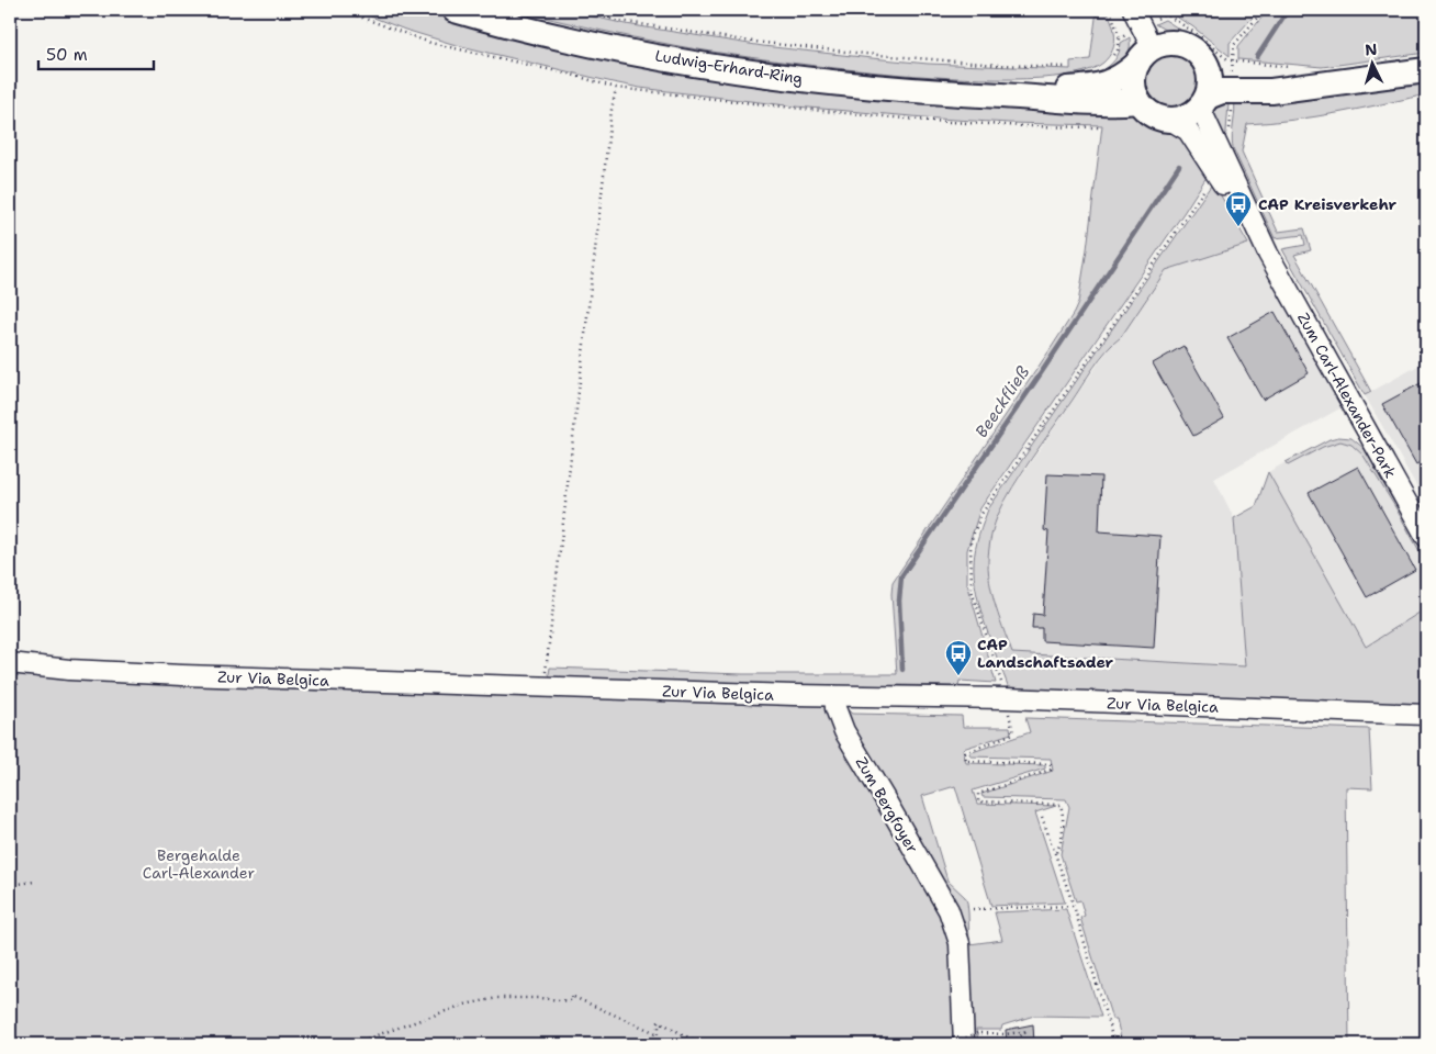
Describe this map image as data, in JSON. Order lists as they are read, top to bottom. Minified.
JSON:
{"streets":{"main road":["Ludwig-Erhard-Ring"],"street":["Zum Carl-Alexander-Park","Zur Via Belgica","Zum Bergfoyer"]},"crossings":[["Ludwig-Erhard-Ring","Zum Carl-Alexander-Park"],["Zur Via Belgica","Zum Bergfoyer"]],"water":["Beeckfließ"],"parks":["Bergehalde Carl-Alexander"],"places":{"bus stop":["CAP Kreisverkehr","CAP Landschaftsader"]},"scale_bar":"50 m","north":"top"}
